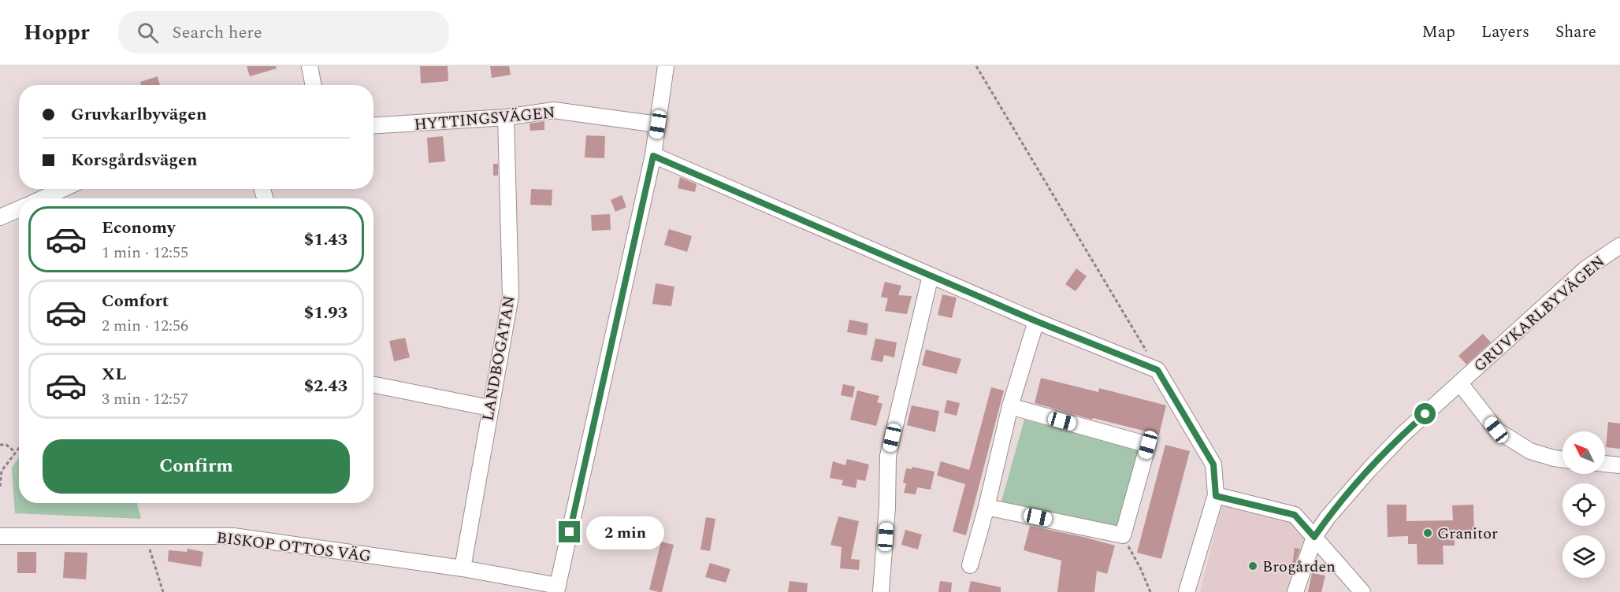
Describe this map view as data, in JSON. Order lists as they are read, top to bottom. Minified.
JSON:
{"streets":{"street":["HYTTINGSVÄGEN","GRUVKARLBYVÄGEN","LANDBOGATAN","BISKOP OTTOS VÄG"]},"crossings":[["HYTTINGSVÄGEN","LANDBOGATAN"],["LANDBOGATAN","BISKOP OTTOS VÄG"]],"places":["Granitor","Brogården"],"north":"top left","page":{"header":"Hoppr","search":"Search here","nav":["Map","Layers","Share"],"banner":["Gruvkarlbyvägen","Korsgårdsvägen"],"list":[{"name":"Economy","note":"1 min · 12:55","value":"$1.43"},{"name":"Comfort","note":"2 min · 12:56","value":"$1.93"},{"name":"XL","note":"3 min · 12:57","value":"$2.43"}],"buttons":"Confirm","bubble":"2 min"}}
